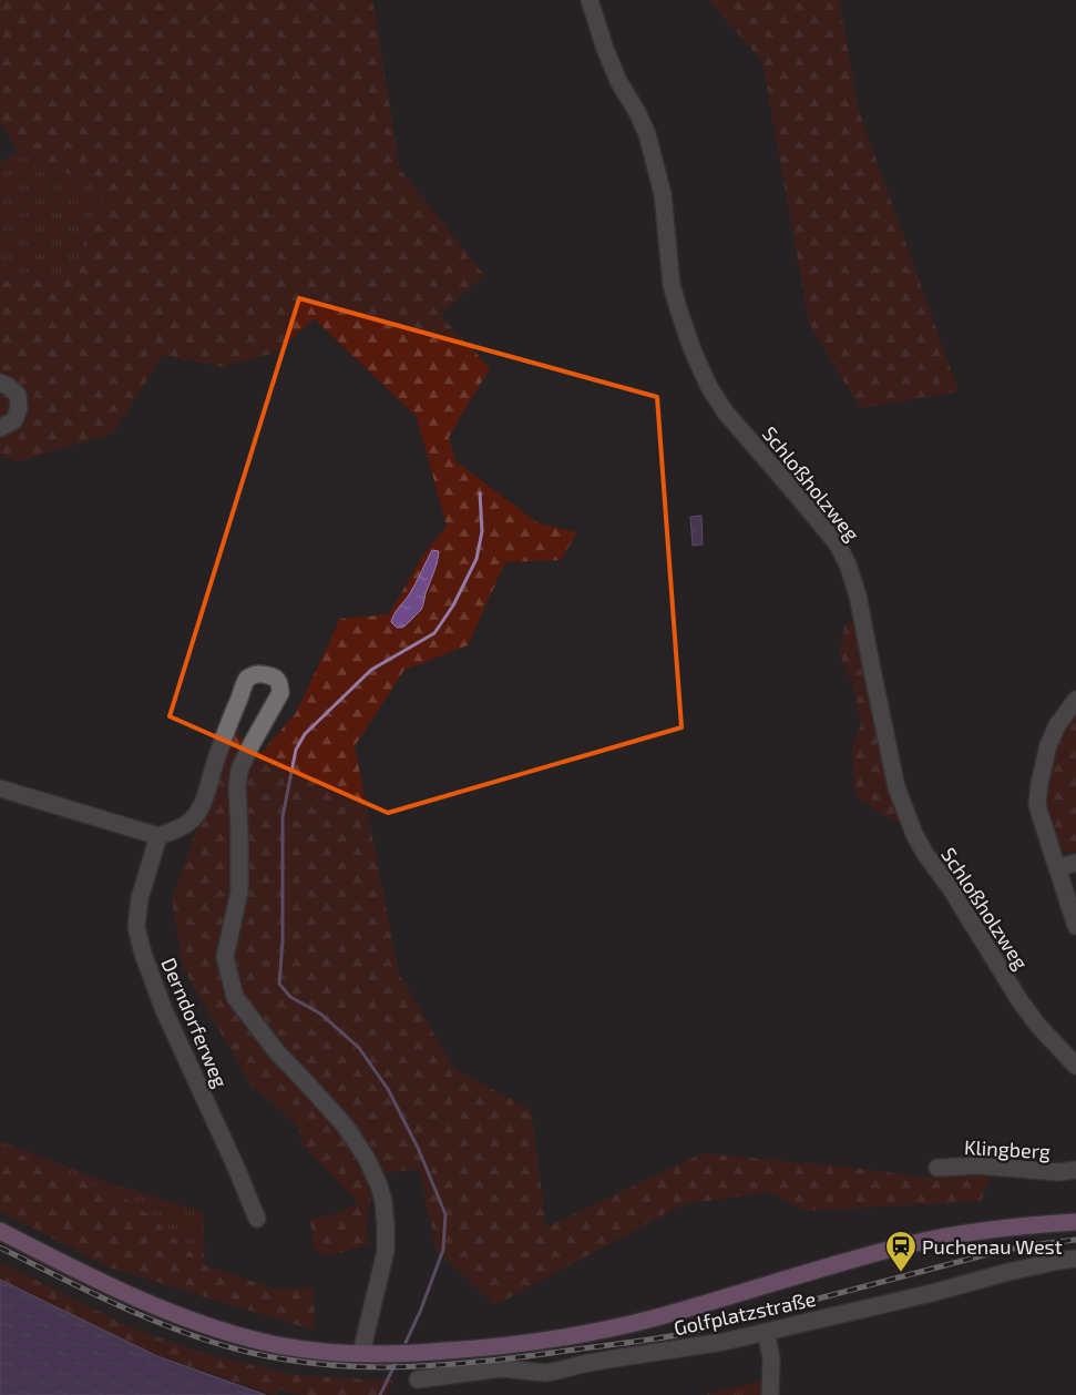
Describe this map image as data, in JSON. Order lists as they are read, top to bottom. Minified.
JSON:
{"streets":{"street":["Schloßholzweg","Derndorferweg","Klingberg","Golfplatzstraße"]},"places":{"station":["Puchenau West"]}}
